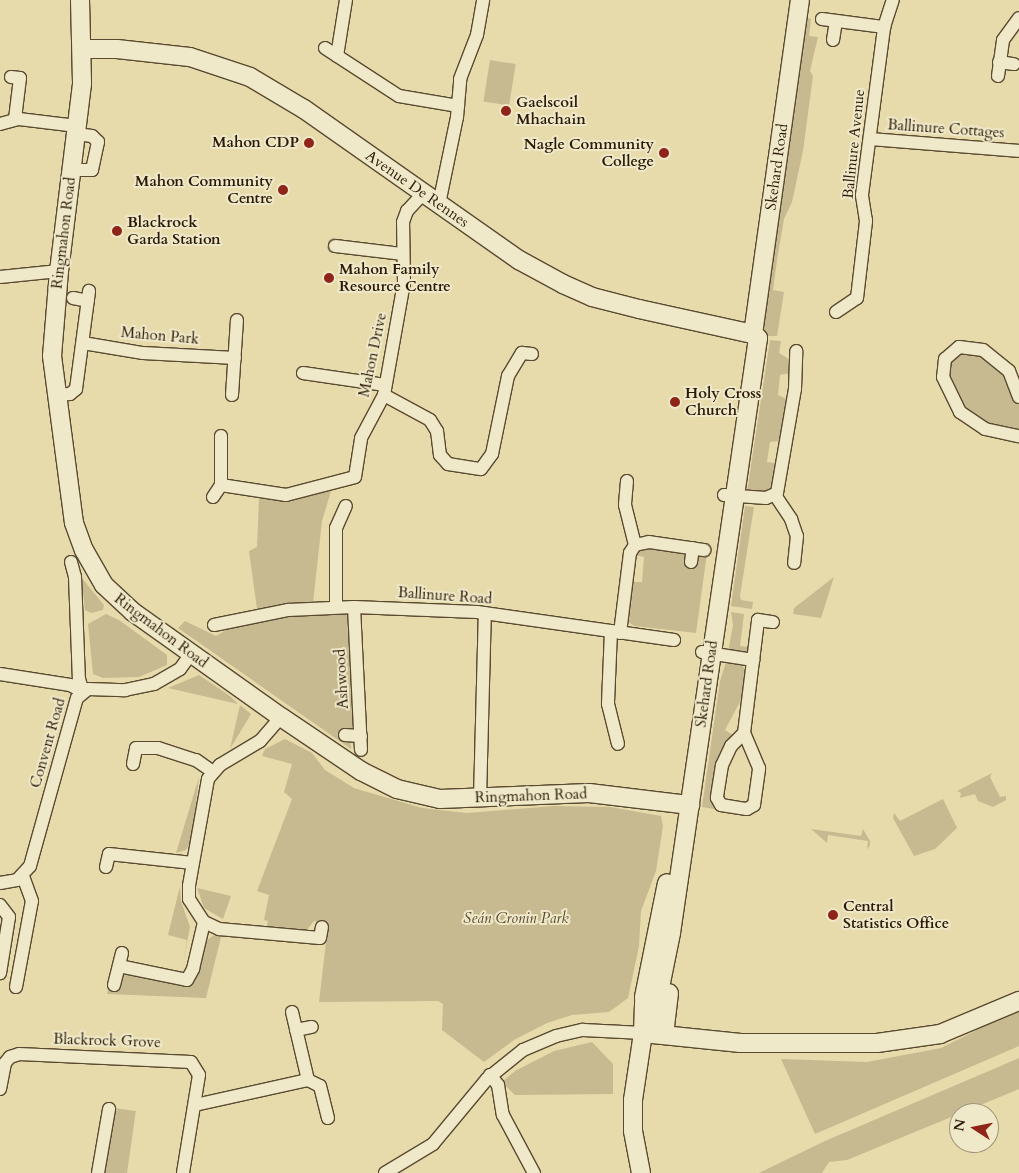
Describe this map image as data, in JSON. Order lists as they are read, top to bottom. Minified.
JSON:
{"streets":{"street":["Ballinure Cottages","Ballinure Avenue","Skehard Road","Avenue De Rennes","Ringmahon Road","Mahon Park","Mahon Drive","Ballinure Road","Ashwood","Convent Road","Blackrock Grove"]},"crossings":[["Ballinure Cottages","Ballinure Avenue"],["Skehard Road","Avenue De Rennes"],["Skehard Road","Ringmahon Road"],["Avenue De Rennes","Ringmahon Road"],["Avenue De Rennes","Mahon Drive"],["Ballinure Road","Ashwood"]],"parks":["Seán Cronin Park"],"places":["Gaelscoil Mhachain","Mahon CDP","Nagle Community College","Mahon Community Centre","Blackrock Garda Station","Mahon Family Resource Centre","Holy Cross Church","Central Statistics Office"],"north":"left"}
